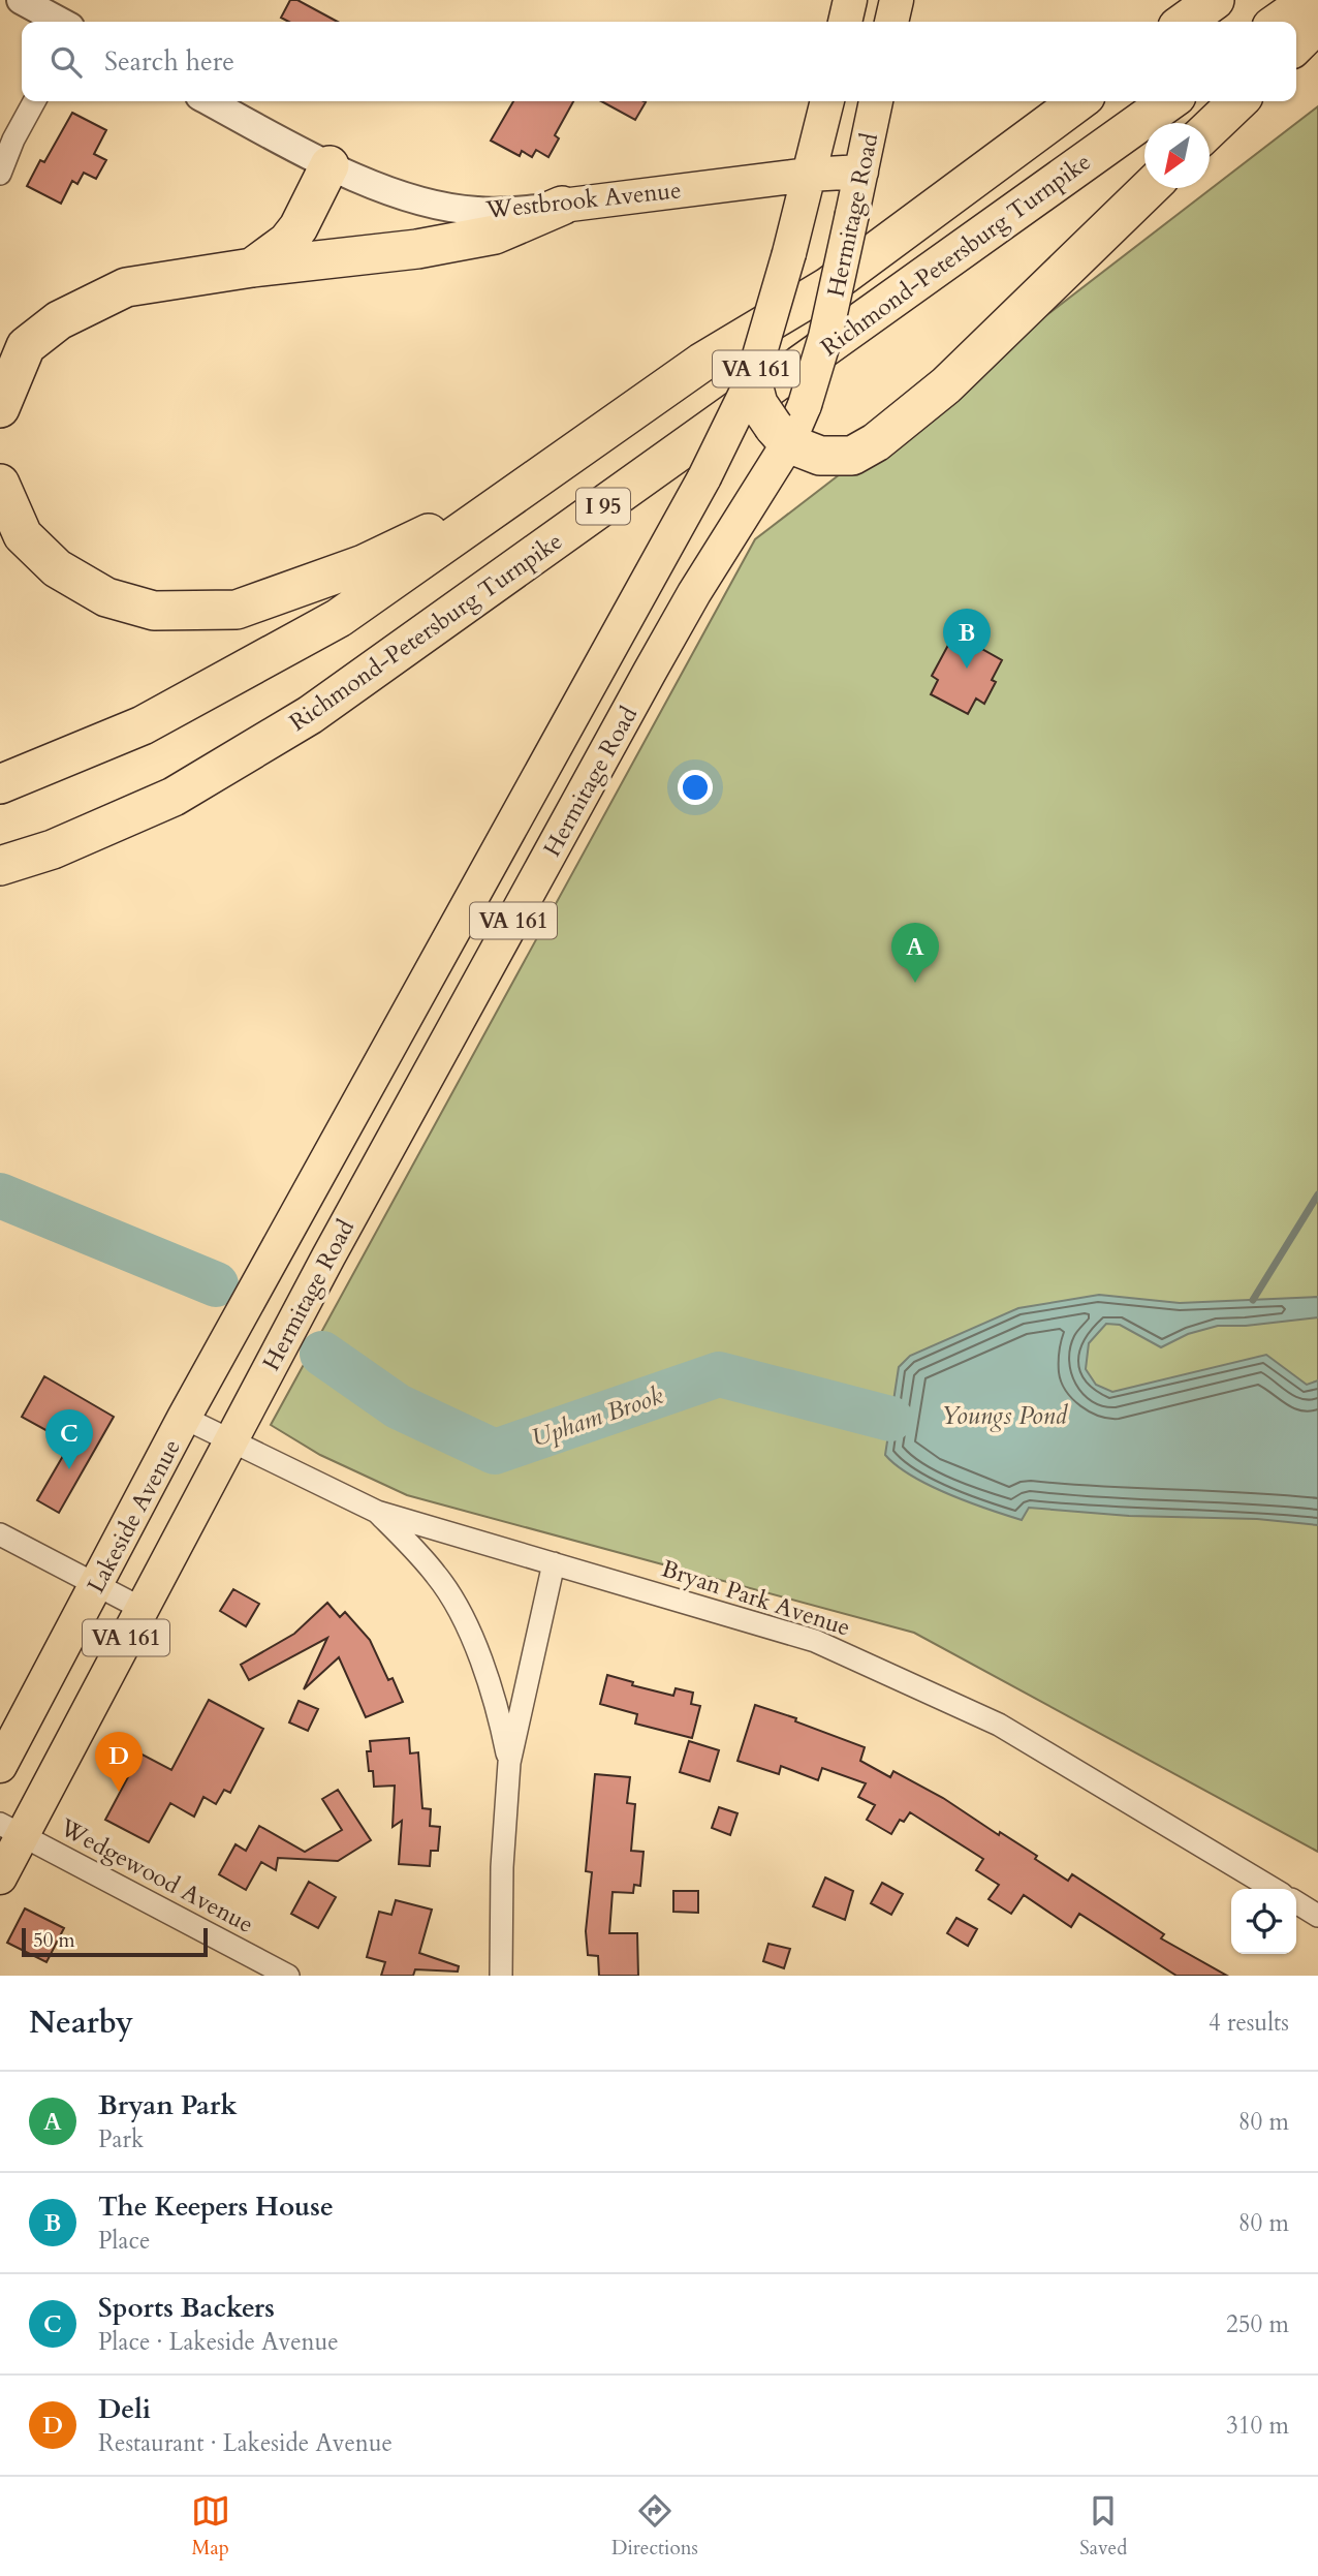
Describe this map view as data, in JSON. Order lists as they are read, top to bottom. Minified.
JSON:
{"streets":{"highway":["Richmond-Petersburg Turnpike","I 95"],"main road":["Westbrook Avenue","Hermitage Road","VA 161","Lakeside Avenue"],"street":["Bryan Park Avenue","Wedgewood Avenue"]},"crossings":[["Westbrook Avenue","Hermitage Road"],["Hermitage Road","VA 161"],["Hermitage Road","Lakeside Avenue"],["Hermitage Road","Bryan Park Avenue"],["VA 161","Bryan Park Avenue"],["VA 161","Wedgewood Avenue"],["Lakeside Avenue","Bryan Park Avenue"]],"water":["Youngs Pond","Upham Brook"],"scale_bar":"50 m","north":"bottom left","page":{"search":"Search here","pins":["B","A","C","D"],"scale":"50 m","heading":["Nearby","4 results"],"list":[{"mark":"A","name":"Bryan Park","note":"Park","value":"80 m"},{"mark":"B","name":"The Keepers House","note":"Place","value":"80 m"},{"mark":"C","name":"Sports Backers","note":"Place · Lakeside Avenue","value":"250 m"},{"mark":"D","name":"Deli","note":"Restaurant · Lakeside Avenue","value":"310 m"}],"nav":["Map","Directions","Saved"]}}
